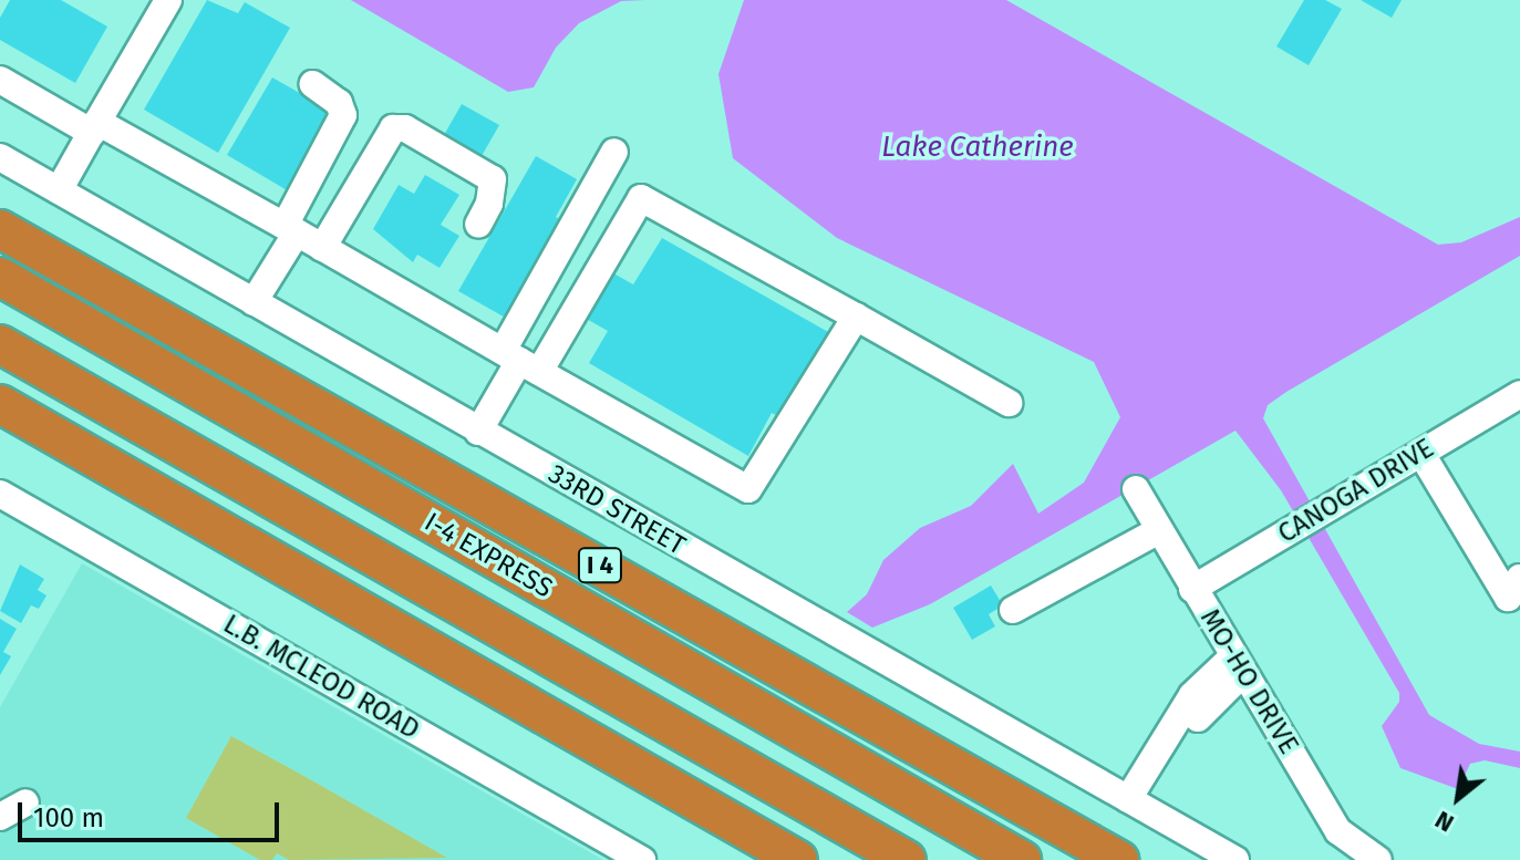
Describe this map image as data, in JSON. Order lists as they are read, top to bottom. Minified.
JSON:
{"streets":{"highway":["I-4 EXPRESS","I 4"],"street":["CANOGA DRIVE","33RD STREET","L.B. MCLEOD ROAD","MO-HO DRIVE"]},"crossings":[["CANOGA DRIVE","MO-HO DRIVE"]],"water":["Lake Catherine"],"scale_bar":"100 m","north":"bottom left"}
